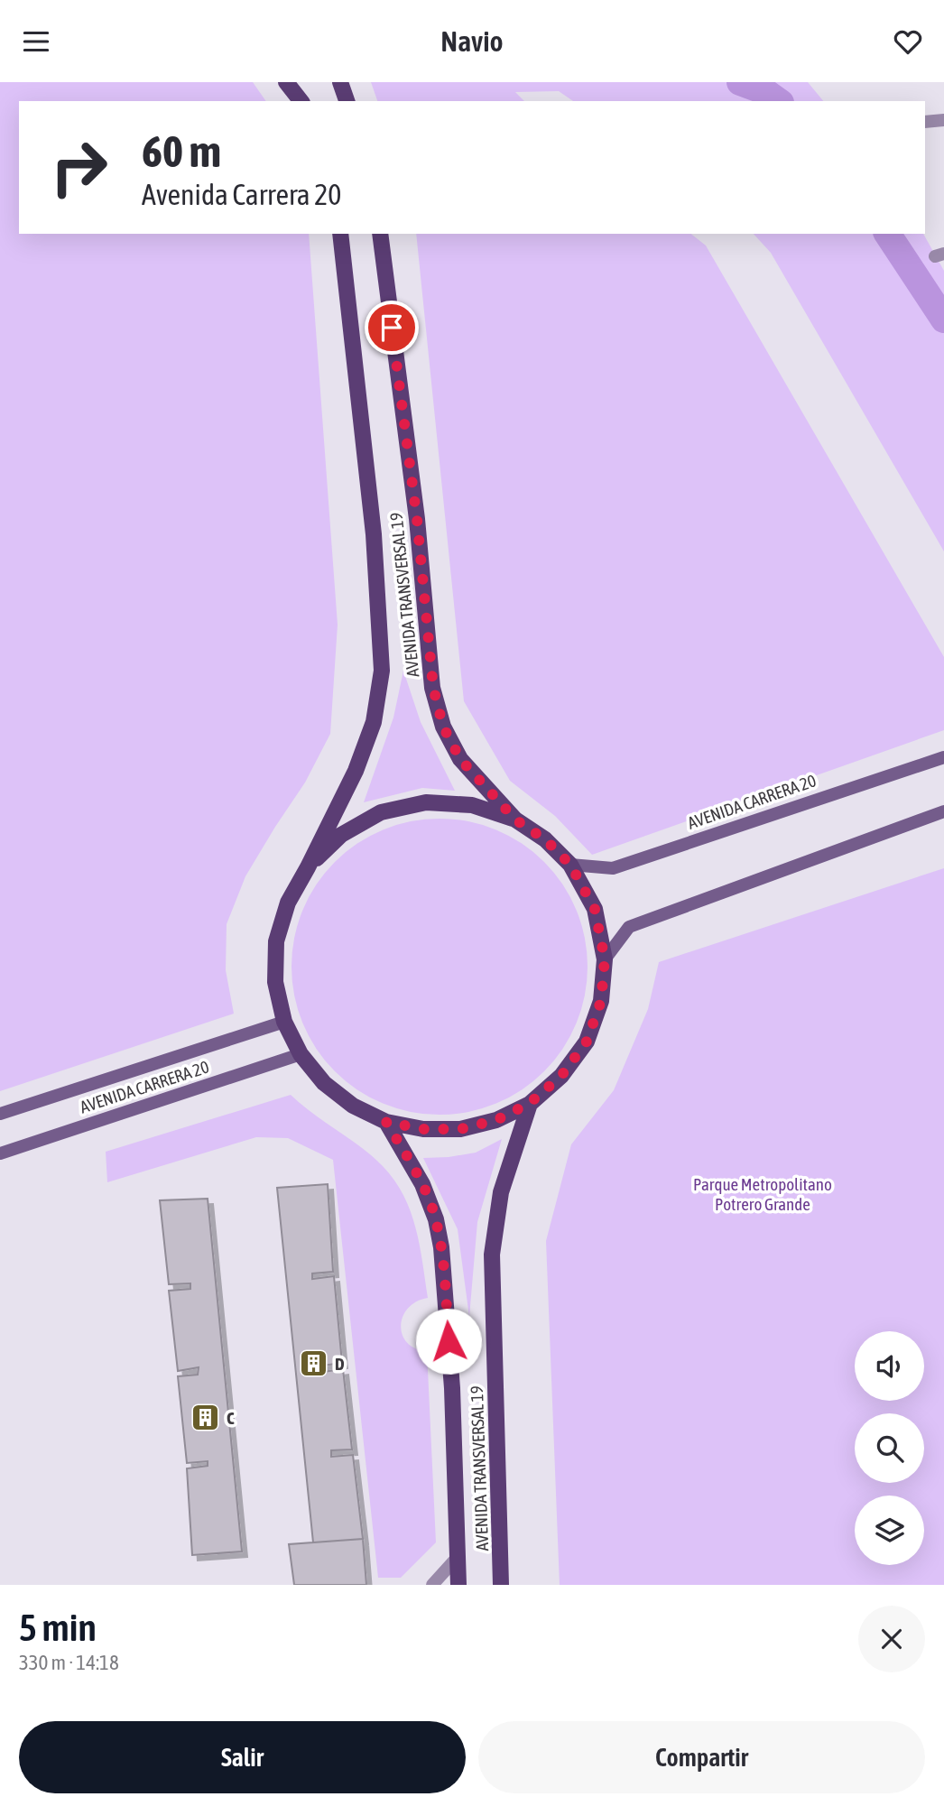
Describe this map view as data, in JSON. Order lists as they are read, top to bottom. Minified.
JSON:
{"streets":{"main road":["AVENIDA TRANSVERSAL 19"],"street":["AVENIDA CARRERA 20"]},"crossings":[["AVENIDA TRANSVERSAL 19","AVENIDA CARRERA 20"]],"parks":["Parque Metropolitano Potrero Grande"],"places":{"building":["D","C"]},"page":{"header":"Navio","turn":["60 m","Avenida Carrera 20"],"heading":["5 min","330 m · 14:18"],"buttons":["Salir","Compartir"]}}
